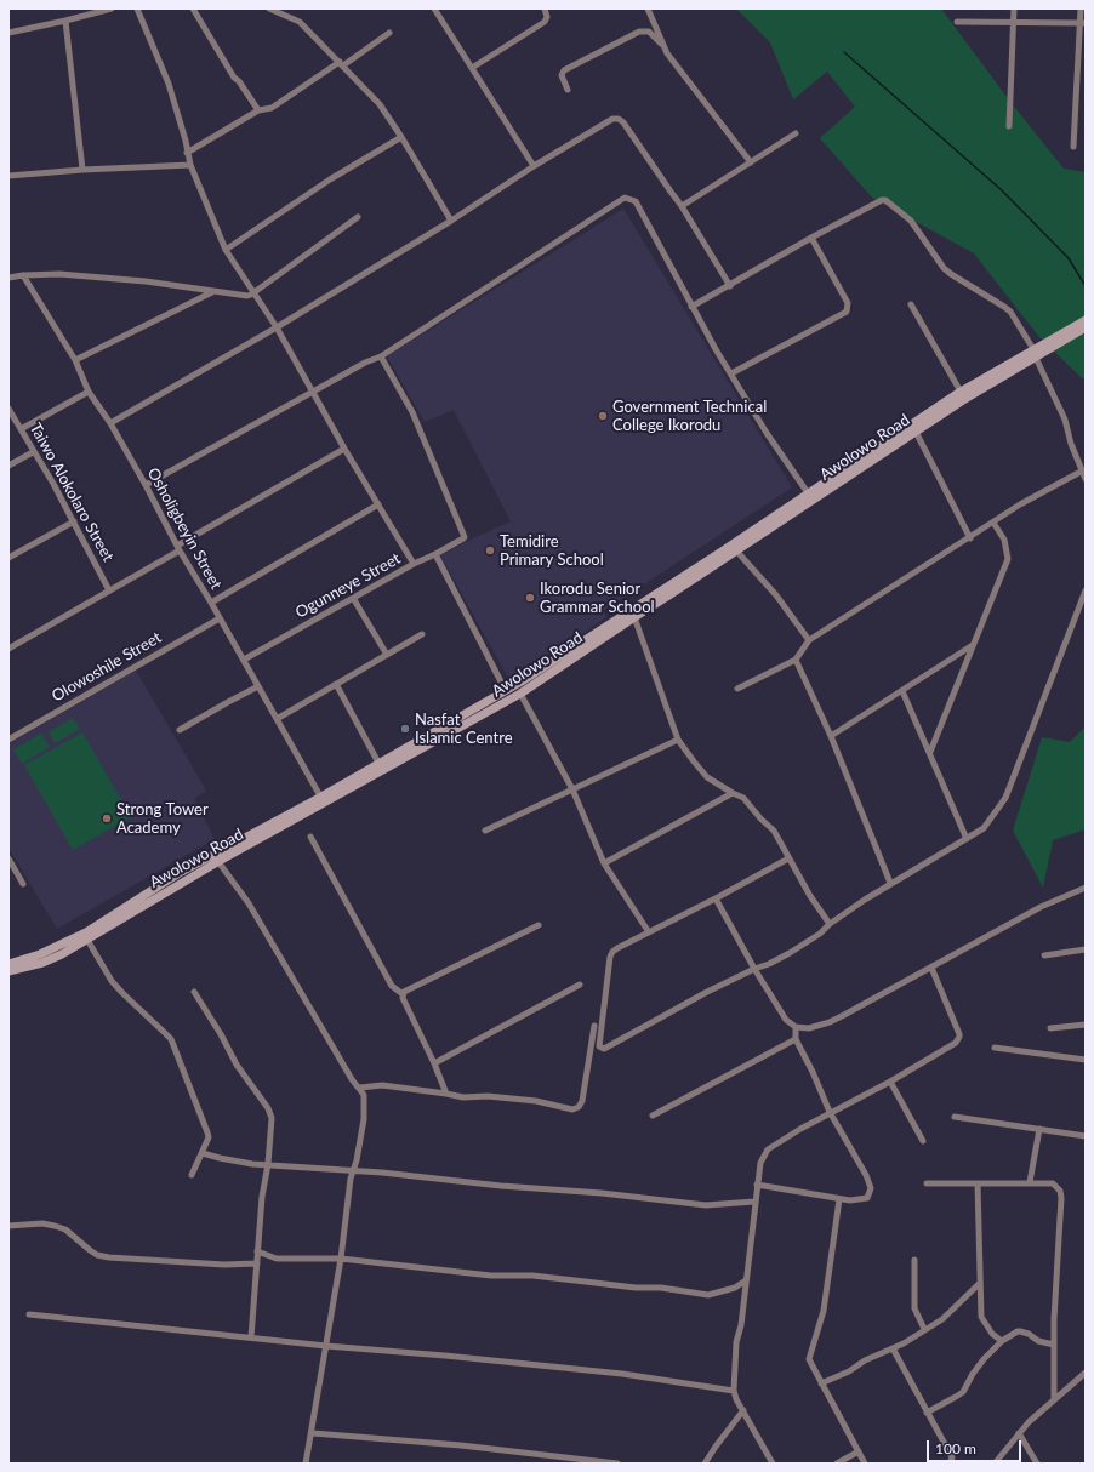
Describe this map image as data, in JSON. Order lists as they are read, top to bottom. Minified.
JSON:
{"streets":{"main road":["Awolowo Road"],"street":["Taiwo Alokolaro Street","Osholigbeyin Street","Ogunneye Street","Olowoshile Street"]},"crossings":[["Awolowo Road","Osholigbeyin Street"],["Osholigbeyin Street","Ogunneye Street"],["Osholigbeyin Street","Olowoshile Street"]],"places":["Government Technical College Ikorodu","Temidire Primary School","Ikorodu Senior Grammar School","Nasfat Islamic Centre","Strong Tower Academy"],"scale_bar":"100 m"}
